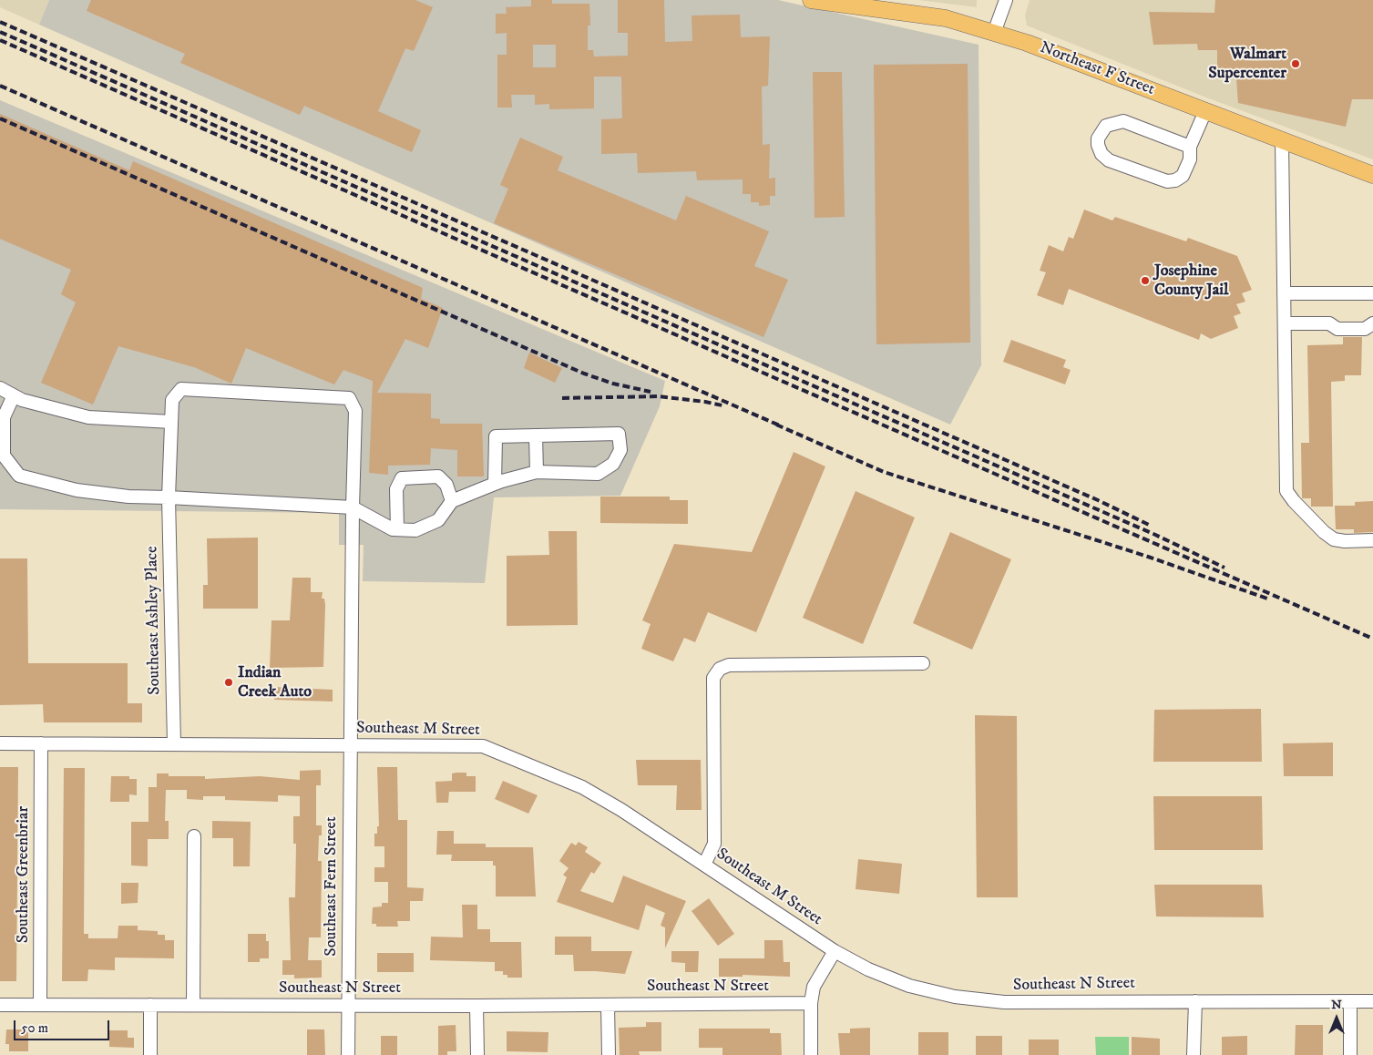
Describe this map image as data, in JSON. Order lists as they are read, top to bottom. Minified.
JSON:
{"streets":{"main road":["Northeast F Street"],"street":["Southeast Ashley Place","Southeast M Street","Southeast Greenbriar","Southeast Fern Street","Southeast N Street"]},"crossings":[["Southeast Ashley Place","Southeast M Street"],["Southeast Ashley Place","Southeast Fern Street"],["Southeast M Street","Southeast Greenbriar"],["Southeast M Street","Southeast Fern Street"],["Southeast M Street","Southeast N Street"],["Southeast Greenbriar","Southeast N Street"],["Southeast Fern Street","Southeast N Street"]],"places":["Walmart Supercenter","Josephine County Jail","Indian Creek Auto"],"scale_bar":"50 m","north":"top"}
